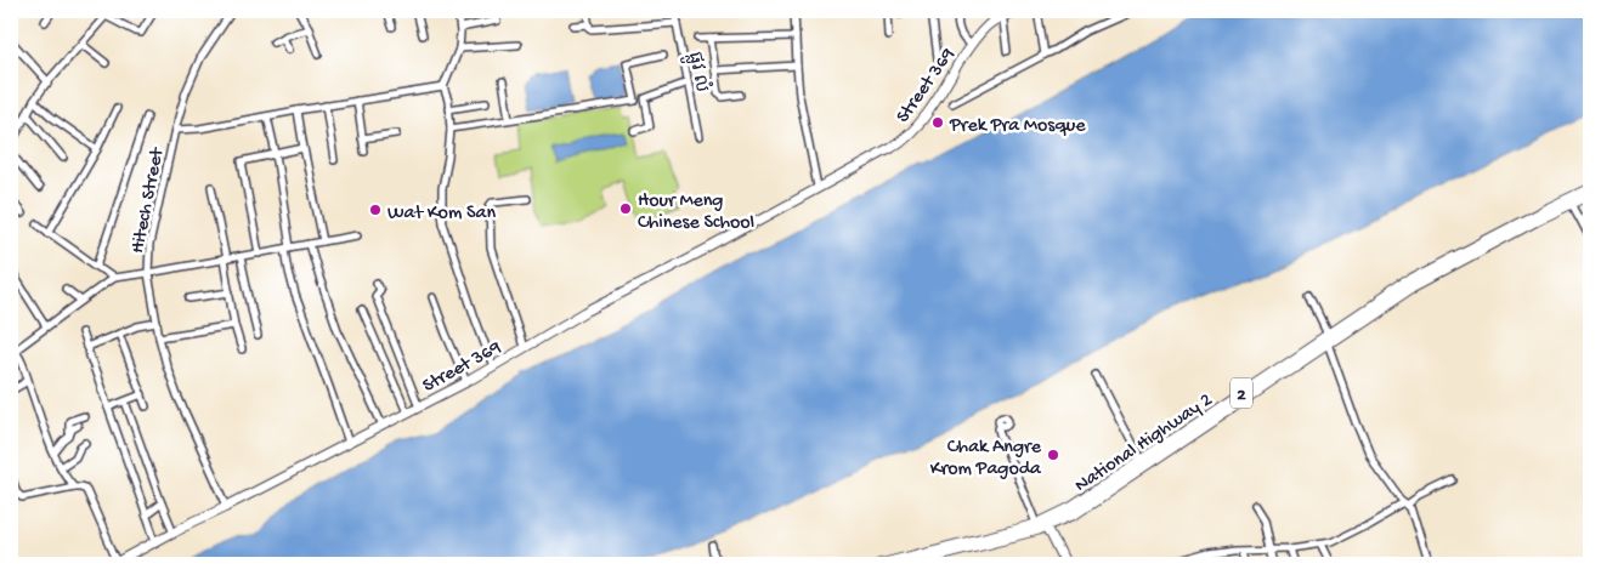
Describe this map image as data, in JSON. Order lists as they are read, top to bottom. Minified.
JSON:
{"streets":{"main road":["Street 369","2","National Highway 2"],"street":["ផ្លូវ លំ","Hitech Street"]},"crossings":[["Street 369","Hitech Street"]],"places":["Prek Pra Mosque","Hour Meng Chinese School","Wat Kom San","Chak Angre Krom Pagoda"]}
